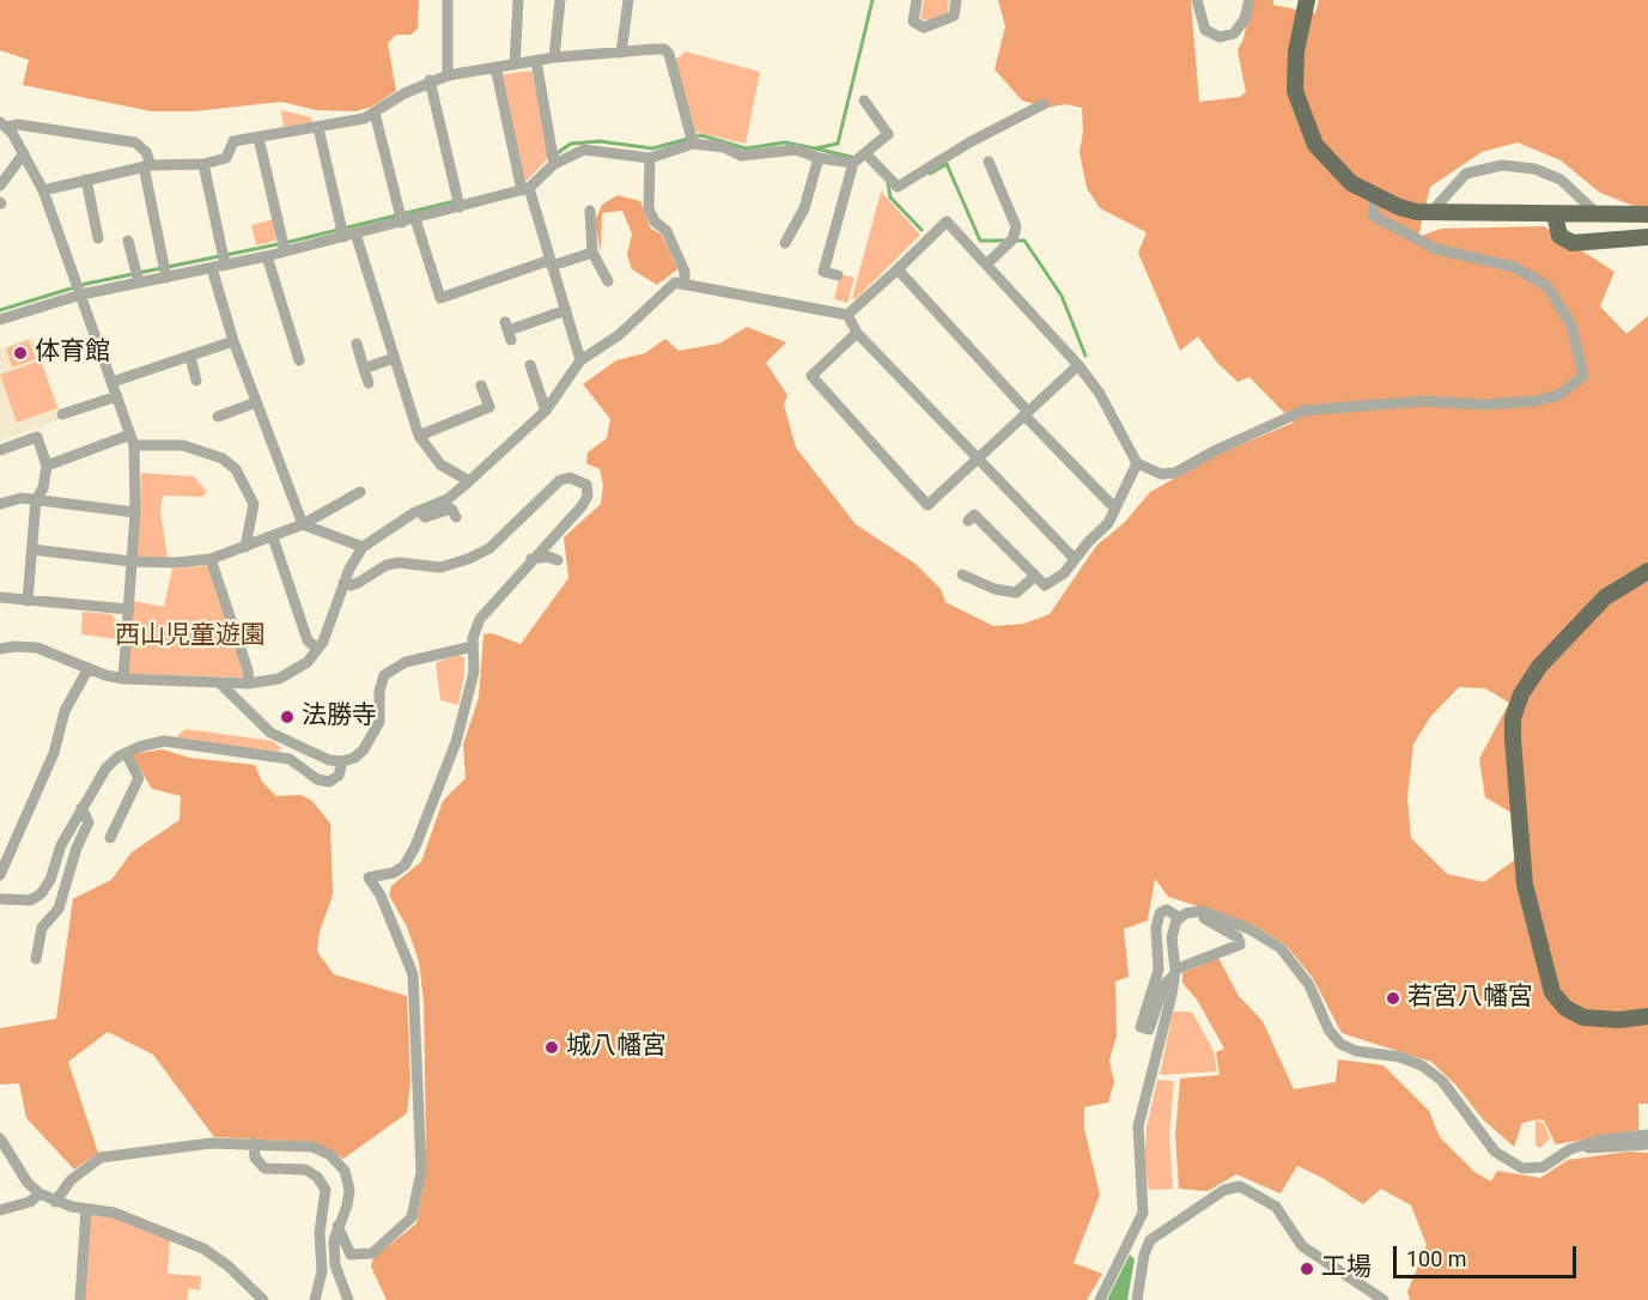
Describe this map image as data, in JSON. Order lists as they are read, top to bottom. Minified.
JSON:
{"parks":["西山児童遊園"],"places":["体育館","法勝寺","若宮八幡宮","城八幡宮","工場"],"scale_bar":"100 m"}
